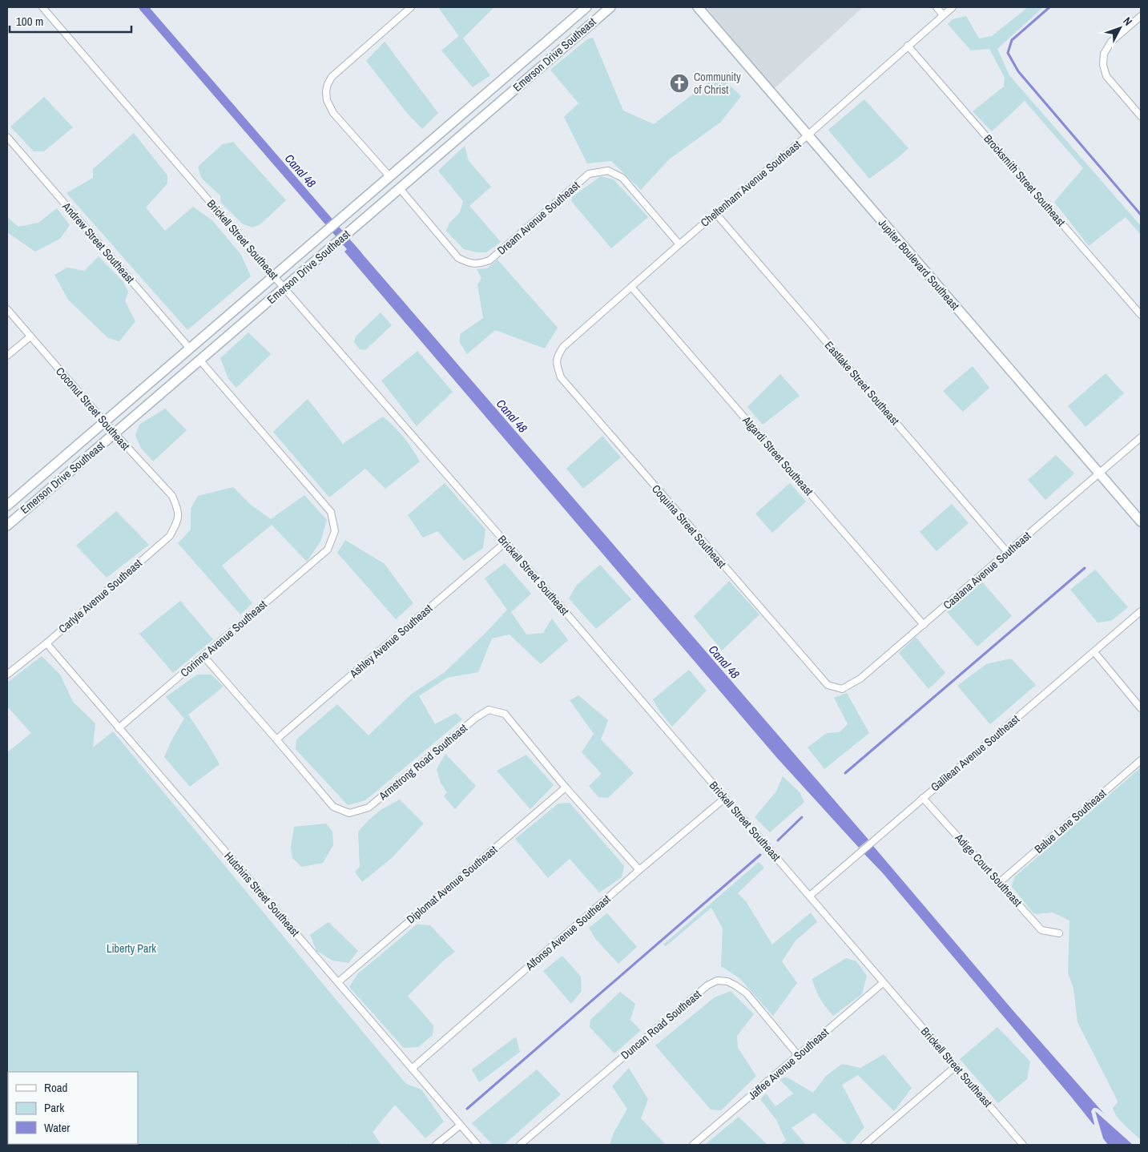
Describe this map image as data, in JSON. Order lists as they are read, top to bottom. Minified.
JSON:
{"streets":{"street":["Emerson Drive Southeast","Brocksmith Street Southeast","Cheltenham Avenue Southeast","Dream Avenue Southeast","Brickell Street Southeast","Andrew Street Southeast","Jupiter Boulevard Southeast","Eastlake Street Southeast","Coconut Street Southeast","Algardi Street Southeast","Coquina Street Southeast","Castana Avenue Southeast","Carlyle Avenue Southeast","Corinne Avenue Southeast","Ashley Avenue Southeast","Galilean Avenue Southeast","Armstrong Road Southeast","Balue Lane Southeast","Adige Court Southeast","Diplomat Avenue Southeast","Hutchins Street Southeast","Alfonso Avenue Southeast","Duncan Road Southeast","Jaffee Avenue Southeast"]},"crossings":[["Emerson Drive Southeast","Dream Avenue Southeast"],["Emerson Drive Southeast","Brickell Street Southeast"],["Emerson Drive Southeast","Andrew Street Southeast"],["Emerson Drive Southeast","Coconut Street Southeast"],["Emerson Drive Southeast","Corinne Avenue Southeast"],["Brocksmith Street Southeast","Cheltenham Avenue Southeast"],["Cheltenham Avenue Southeast","Dream Avenue Southeast"],["Cheltenham Avenue Southeast","Jupiter Boulevard Southeast"],["Cheltenham Avenue Southeast","Eastlake Street Southeast"],["Cheltenham Avenue Southeast","Algardi Street Southeast"],["Cheltenham Avenue Southeast","Coquina Street Southeast"],["Brickell Street Southeast","Ashley Avenue Southeast"],["Brickell Street Southeast","Galilean Avenue Southeast"],["Brickell Street Southeast","Alfonso Avenue Southeast"],["Brickell Street Southeast","Jaffee Avenue Southeast"],["Jupiter Boulevard Southeast","Castana Avenue Southeast"],["Eastlake Street Southeast","Castana Avenue Southeast"],["Coconut Street Southeast","Carlyle Avenue Southeast"],["Algardi Street Southeast","Castana Avenue Southeast"],["Coquina Street Southeast","Castana Avenue Southeast"],["Carlyle Avenue Southeast","Hutchins Street Southeast"],["Corinne Avenue Southeast","Armstrong Road Southeast"],["Corinne Avenue Southeast","Hutchins Street Southeast"],["Ashley Avenue Southeast","Armstrong Road Southeast"],["Galilean Avenue Southeast","Adige Court Southeast"],["Armstrong Road Southeast","Diplomat Avenue Southeast"],["Armstrong Road Southeast","Alfonso Avenue Southeast"],["Balue Lane Southeast","Adige Court Southeast"],["Diplomat Avenue Southeast","Hutchins Street Southeast"],["Hutchins Street Southeast","Alfonso Avenue Southeast"],["Duncan Road Southeast","Jaffee Avenue Southeast"]],"water":["Canal 48"],"parks":["Liberty Park"],"places":{"church":["Community of Christ"]},"legend":["Road","Park","Water"],"scale_bar":"100 m","north":"top right"}
